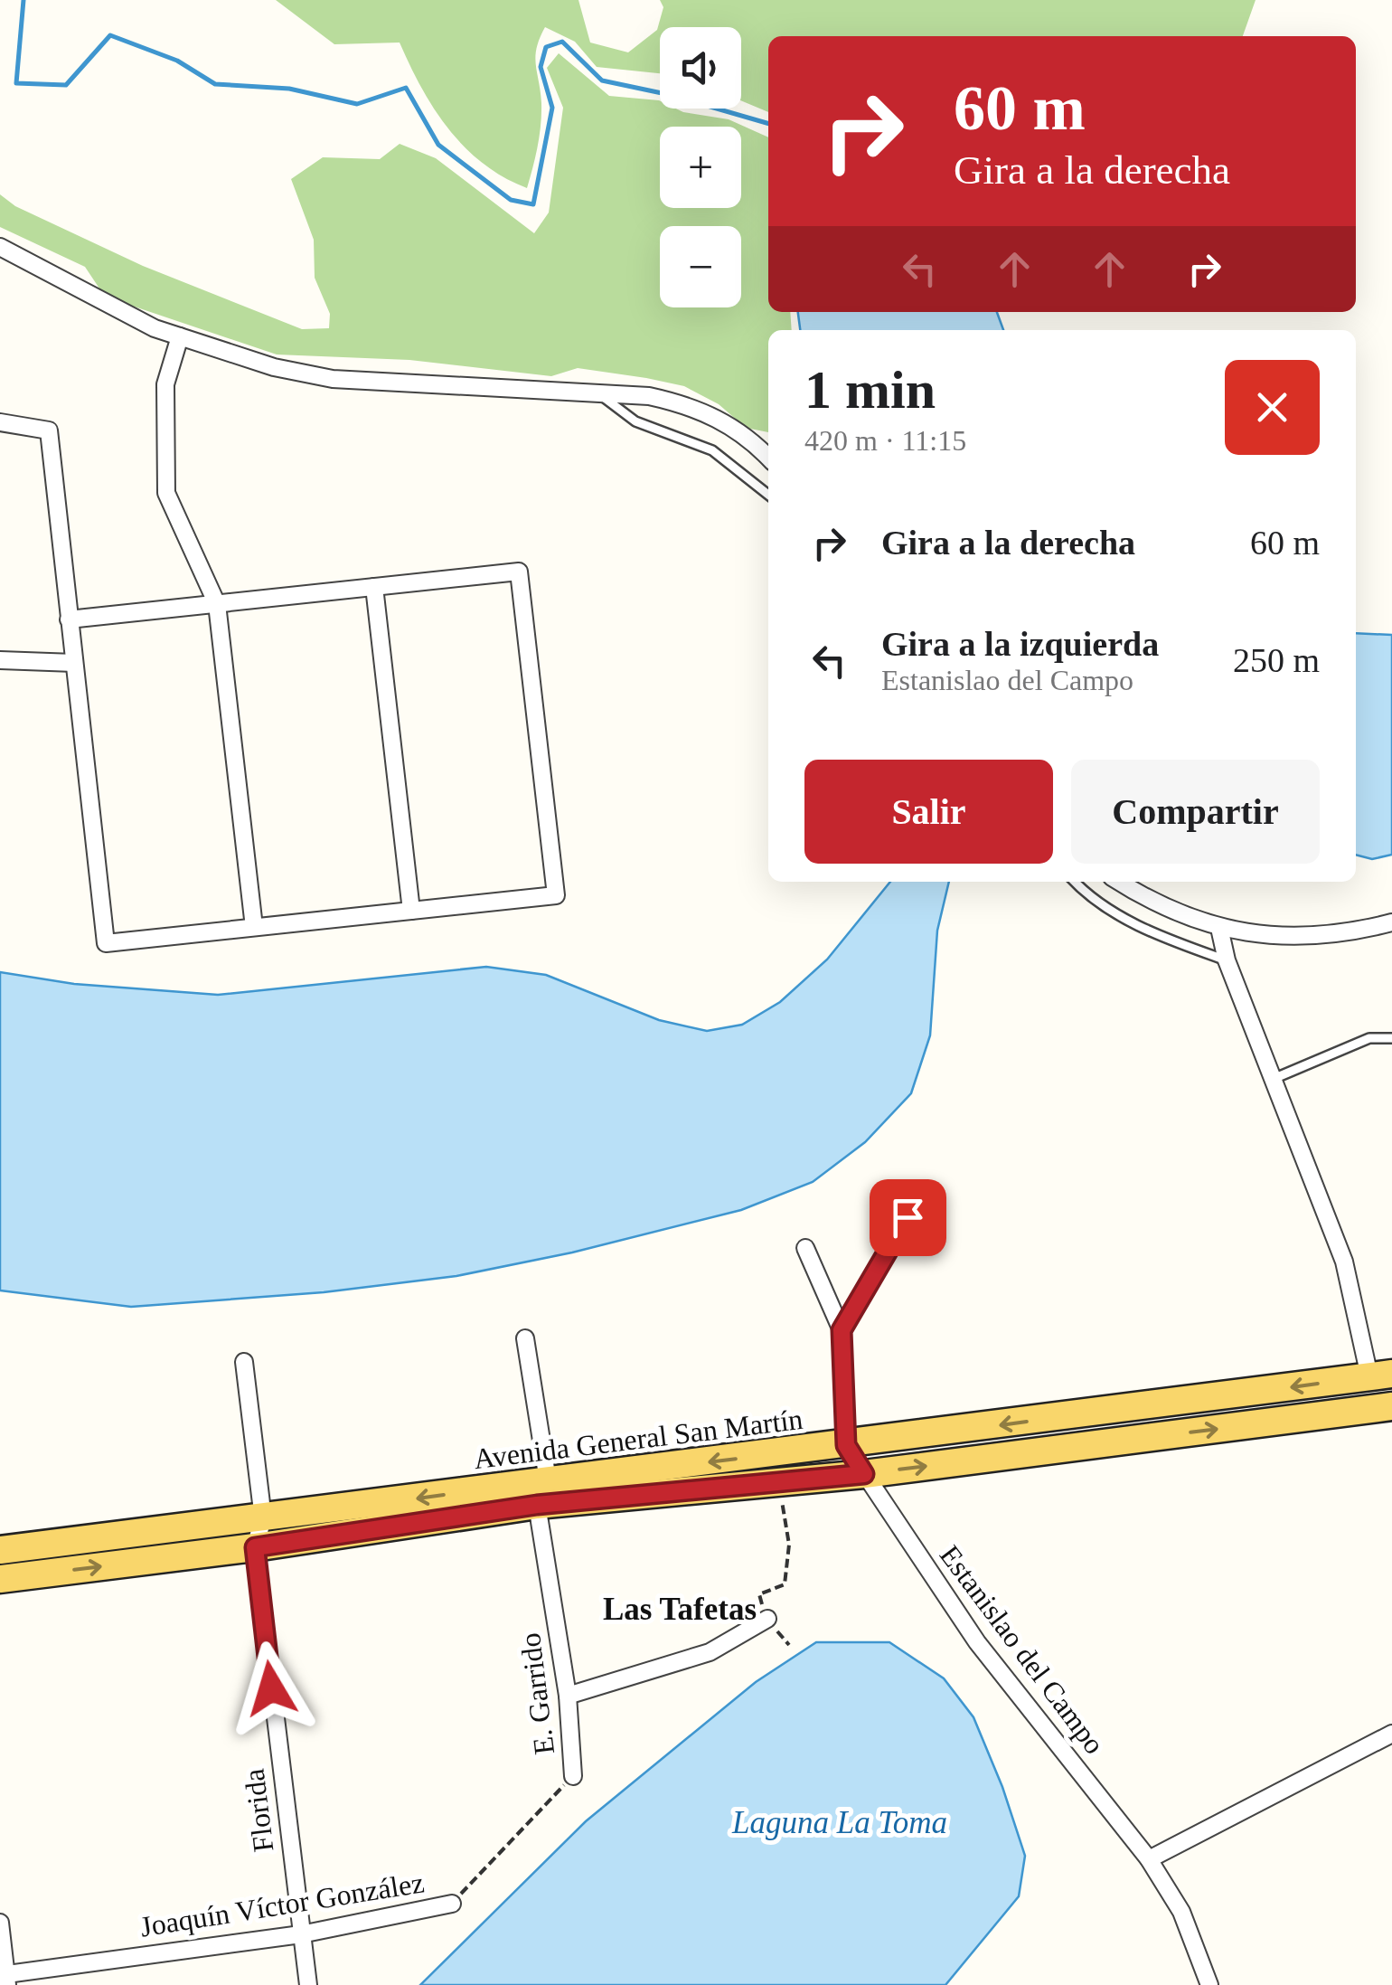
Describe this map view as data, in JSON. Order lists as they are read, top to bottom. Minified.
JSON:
{"streets":{"main road":["Avenida General San Martín"],"street":["Estanislao del Campo","E. Garrido","Florida","Joaquín Víctor González"]},"crossings":[["Avenida General San Martín","Estanislao del Campo"],["Avenida General San Martín","E. Garrido"],["Avenida General San Martín","Florida"],["E. Garrido","Joaquín Víctor González"],["Florida","Joaquín Víctor González"]],"districts":["Las Tafetas"],"water":["Laguna La Toma"],"page":{"map_buttons":["+","−"],"turn":["60 m","Gira a la derecha"],"heading":["1 min","420 m · 11:15"],"list":[{"name":"Gira a la derecha","value":"60 m"},{"name":"Gira a la izquierda","note":"Estanislao del Campo","value":"250 m"}],"buttons":["Salir","Compartir"]}}
